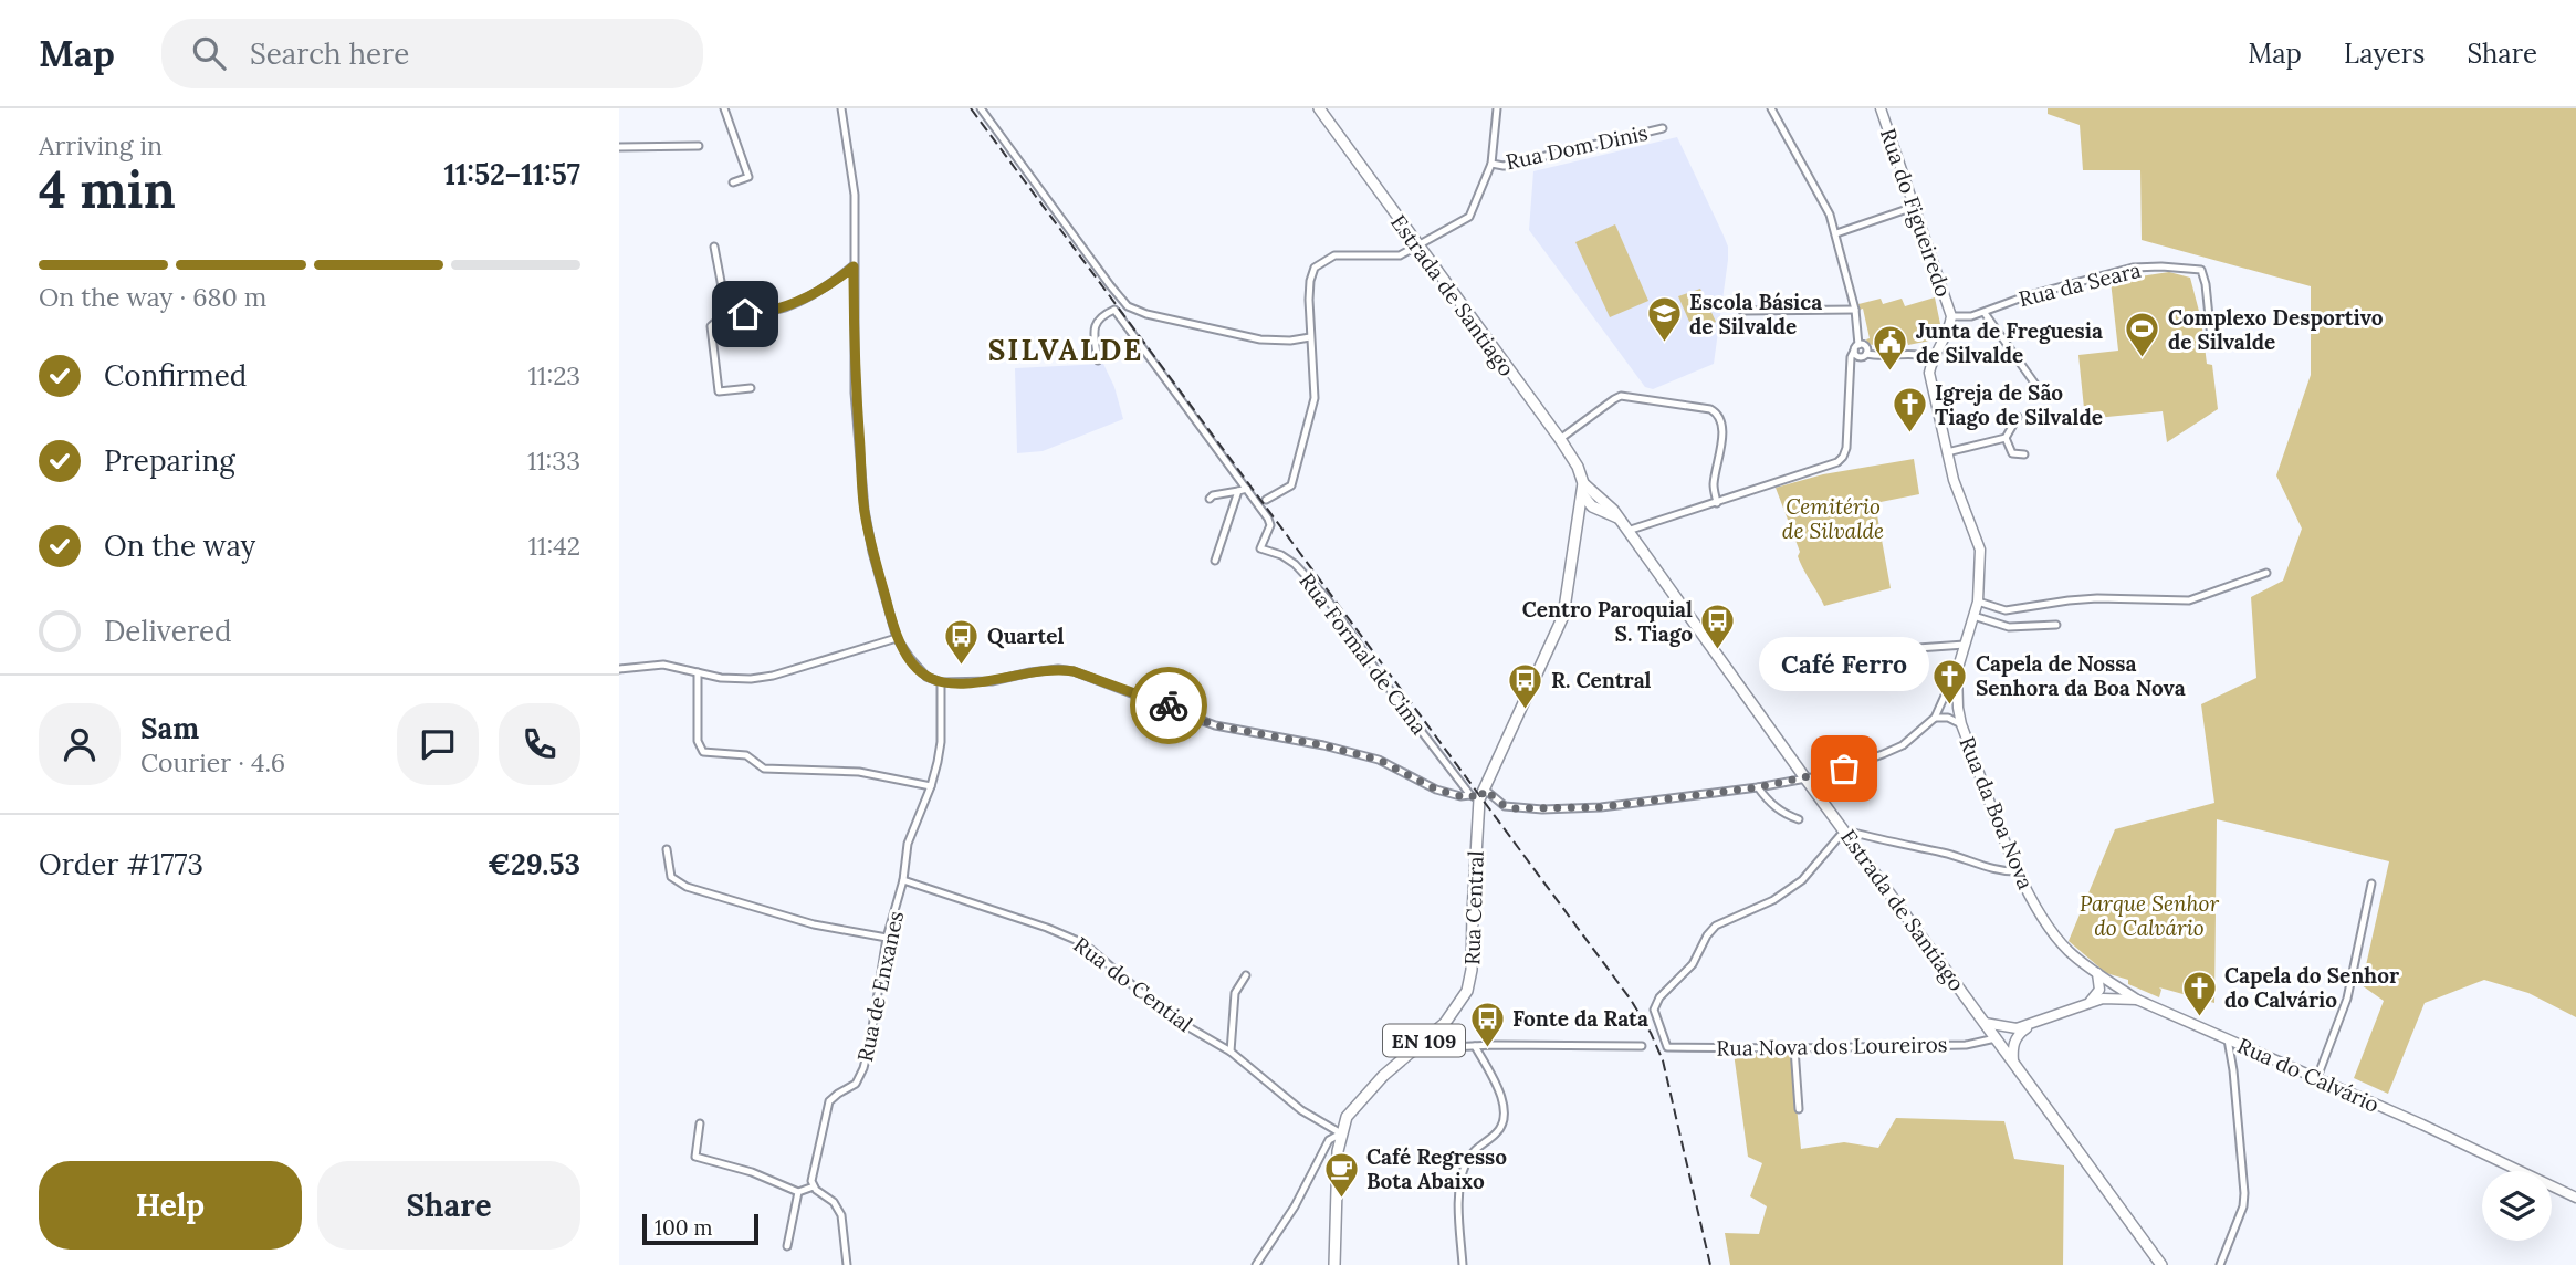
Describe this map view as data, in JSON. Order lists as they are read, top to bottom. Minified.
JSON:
{"streets":{"main road":["Rua do Figueiredo","Estrada de Santiago","Rua da Boa Nova","Rua Central","EN 109","Rua do Calvário"],"street":["Rua Dom Dinis","Rua da Seara","Rua Formal de Cima","Rua do Cential","Rua de Enxanes","Rua Nova dos Loureiros"]},"crossings":[["Rua do Figueiredo","Rua da Seara"],["Rua do Figueiredo","Rua da Boa Nova"],["Estrada de Santiago","Rua Central"],["Estrada de Santiago","Rua Nova dos Loureiros"],["Rua Formal de Cima","Rua Central"],["Rua da Boa Nova","Rua do Calvário"],["Rua Central","Rua do Cential"],["Rua do Cential","Rua de Enxanes"]],"districts":["SILVALDE"],"parks":["Cemitério de Silvalde","Parque Senhor do Calvário"],"places":{"school or university":["Escola Básica de Silvalde"],"sports":["Complexo Desportivo de Silvalde"],"public building":["Junta de Freguesia de Silvalde"],"church":["Igreja de São Tiago de Silvalde","Capela de Nossa Senhora da Boa Nova","Capela do Senhor do Calvário"],"bus stop":["Centro Paroquial S. Tiago","Quartel","R. Central","Fonte da Rata"],"other":["Café Ferro"],"cafe":["Café Regresso Bota Abaixo"]},"scale_bar":"100 m","page":{"header":"Map","search":"Search here","nav":["Map","Layers","Share"],"heading":["4 min","Arriving in","11:52–11:57"],"panel":["Sam","Courier · 4.6","Order #1773","€29.53"],"bar":"On the way · 680 m","list":[["Confirmed","11:23"],["Preparing","11:33"],["On the way","11:42"],"Delivered"],"bubble":"Café Ferro","buttons":["Help","Share"],"scale":"100 m"}}
